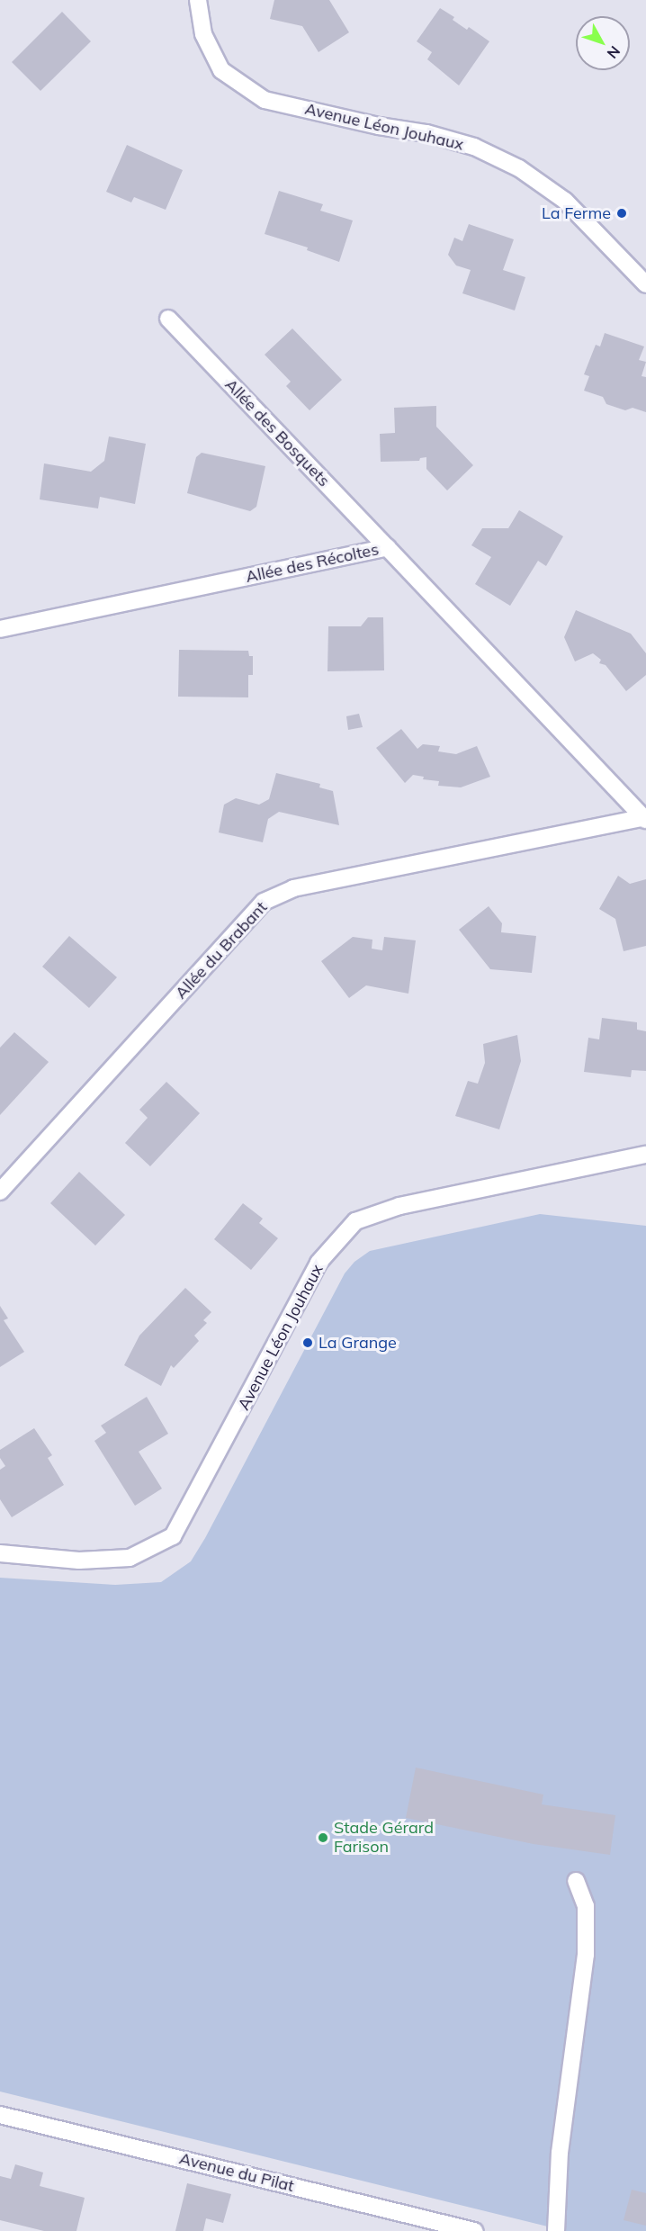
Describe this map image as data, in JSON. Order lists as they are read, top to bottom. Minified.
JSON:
{"streets":{"street":["Avenue Léon Jouhaux","Allée des Bosquets","Allée des Récoltes","Allée du Brabant","Avenue du Pilat"]},"crossings":[["Allée des Bosquets","Allée des Récoltes"],["Allée des Récoltes","Allée du Brabant"]],"places":["La Ferme","La Grange","Stade Gérard Farison"],"north":"bottom right"}
